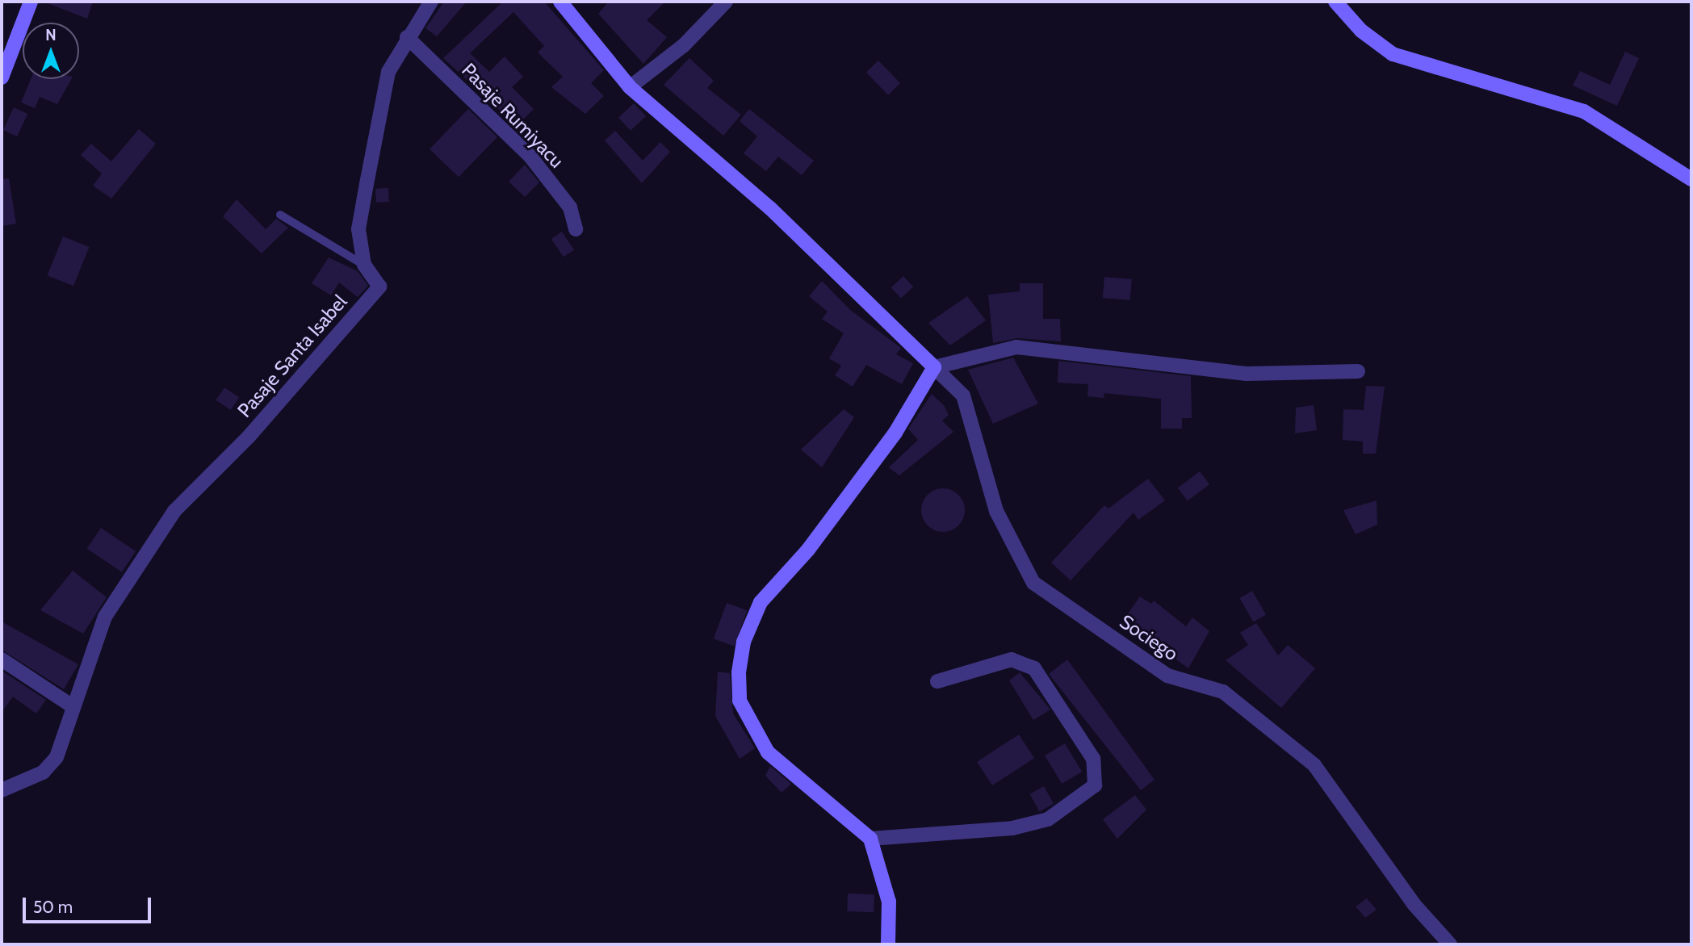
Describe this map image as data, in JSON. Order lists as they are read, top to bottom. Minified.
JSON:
{"streets":{"street":["Pasaje Rumiyacu","Pasaje Santa Isabel","Sociego"]},"crossings":[["Pasaje Rumiyacu","Pasaje Santa Isabel"]],"scale_bar":"50 m","north":"top"}
